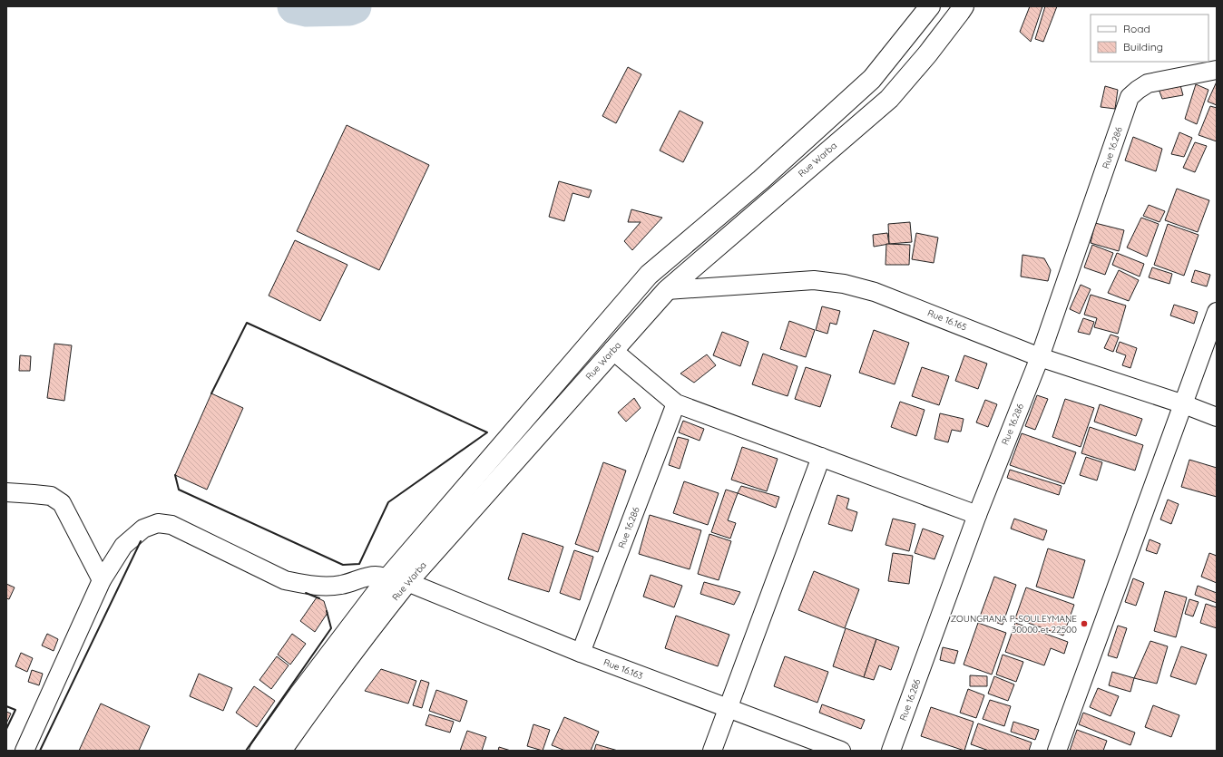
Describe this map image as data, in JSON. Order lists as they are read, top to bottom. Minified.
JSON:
{"streets":{"main road":["Rue Warba"],"street":["Rue 16.286","Rue 16.165","Rue 16.163"]},"crossings":[["Rue 16.286","Rue 16.165"],["Rue 16.286","Rue 16.163"],["Rue Warba","Rue 16.165"],["Rue Warba","Rue 16.163"]],"places":["ZOUNGRANA P. SOULEYMANE 30000 et 22500"],"legend":["Road","Building"]}
